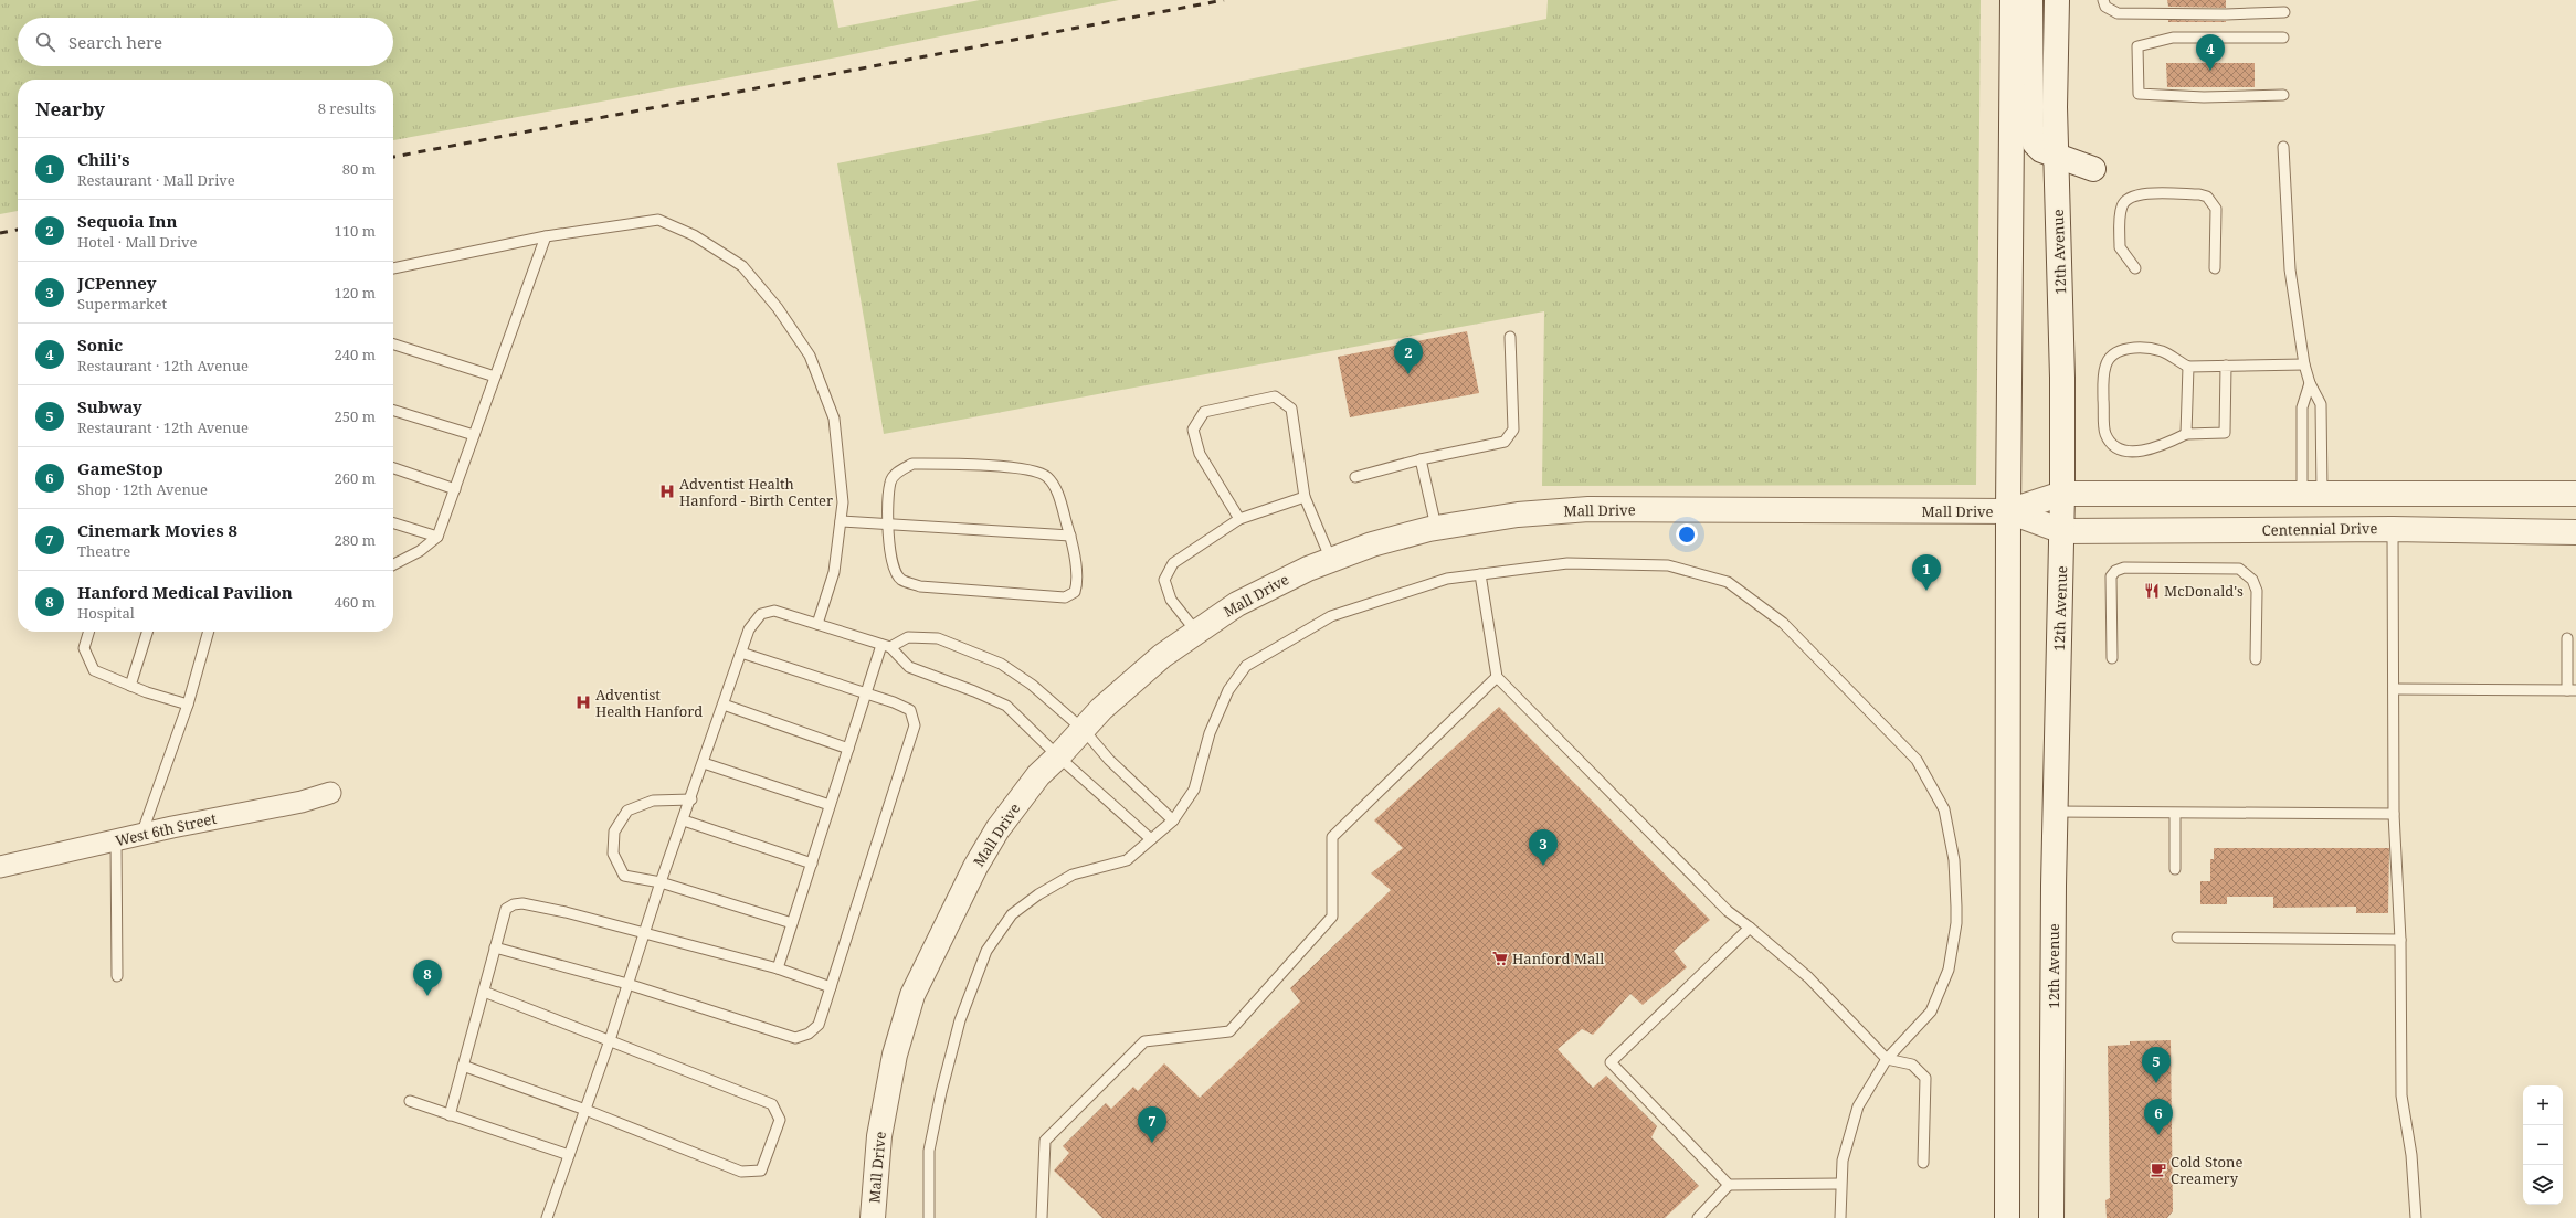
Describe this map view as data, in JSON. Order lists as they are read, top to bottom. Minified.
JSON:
{"streets":{"street":["12th Avenue","Mall Drive","Centennial Drive","West 6th Street"]},"crossings":[["12th Avenue","Mall Drive"],["12th Avenue","Centennial Drive"],["Mall Drive","Centennial Drive"]],"places":{"hospital":["Adventist Health Hanford - Birth Center","Adventist Health Hanford"],"restaurant":["McDonald's"],"supermarket":["Hanford Mall"],"cafe":["Cold Stone Creamery"]},"page":{"search":"Search here","pins":["4","2","1","3","8","5","6","7"],"heading":["Nearby","8 results"],"list":[{"mark":"1","name":"Chili's","note":"Restaurant · Mall Drive","value":"80 m"},{"mark":"2","name":"Sequoia Inn","note":"Hotel · Mall Drive","value":"110 m"},{"mark":"3","name":"JCPenney","note":"Supermarket","value":"120 m"},{"mark":"4","name":"Sonic","note":"Restaurant · 12th Avenue","value":"240 m"},{"mark":"5","name":"Subway","note":"Restaurant · 12th Avenue","value":"250 m"},{"mark":"6","name":"GameStop","note":"Shop · 12th Avenue","value":"260 m"},{"mark":"7","name":"Cinemark Movies 8","note":"Theatre","value":"280 m"},{"mark":"8","name":"Hanford Medical Pavilion","note":"Hospital","value":"460 m"}],"map_buttons":["+","−"]}}
